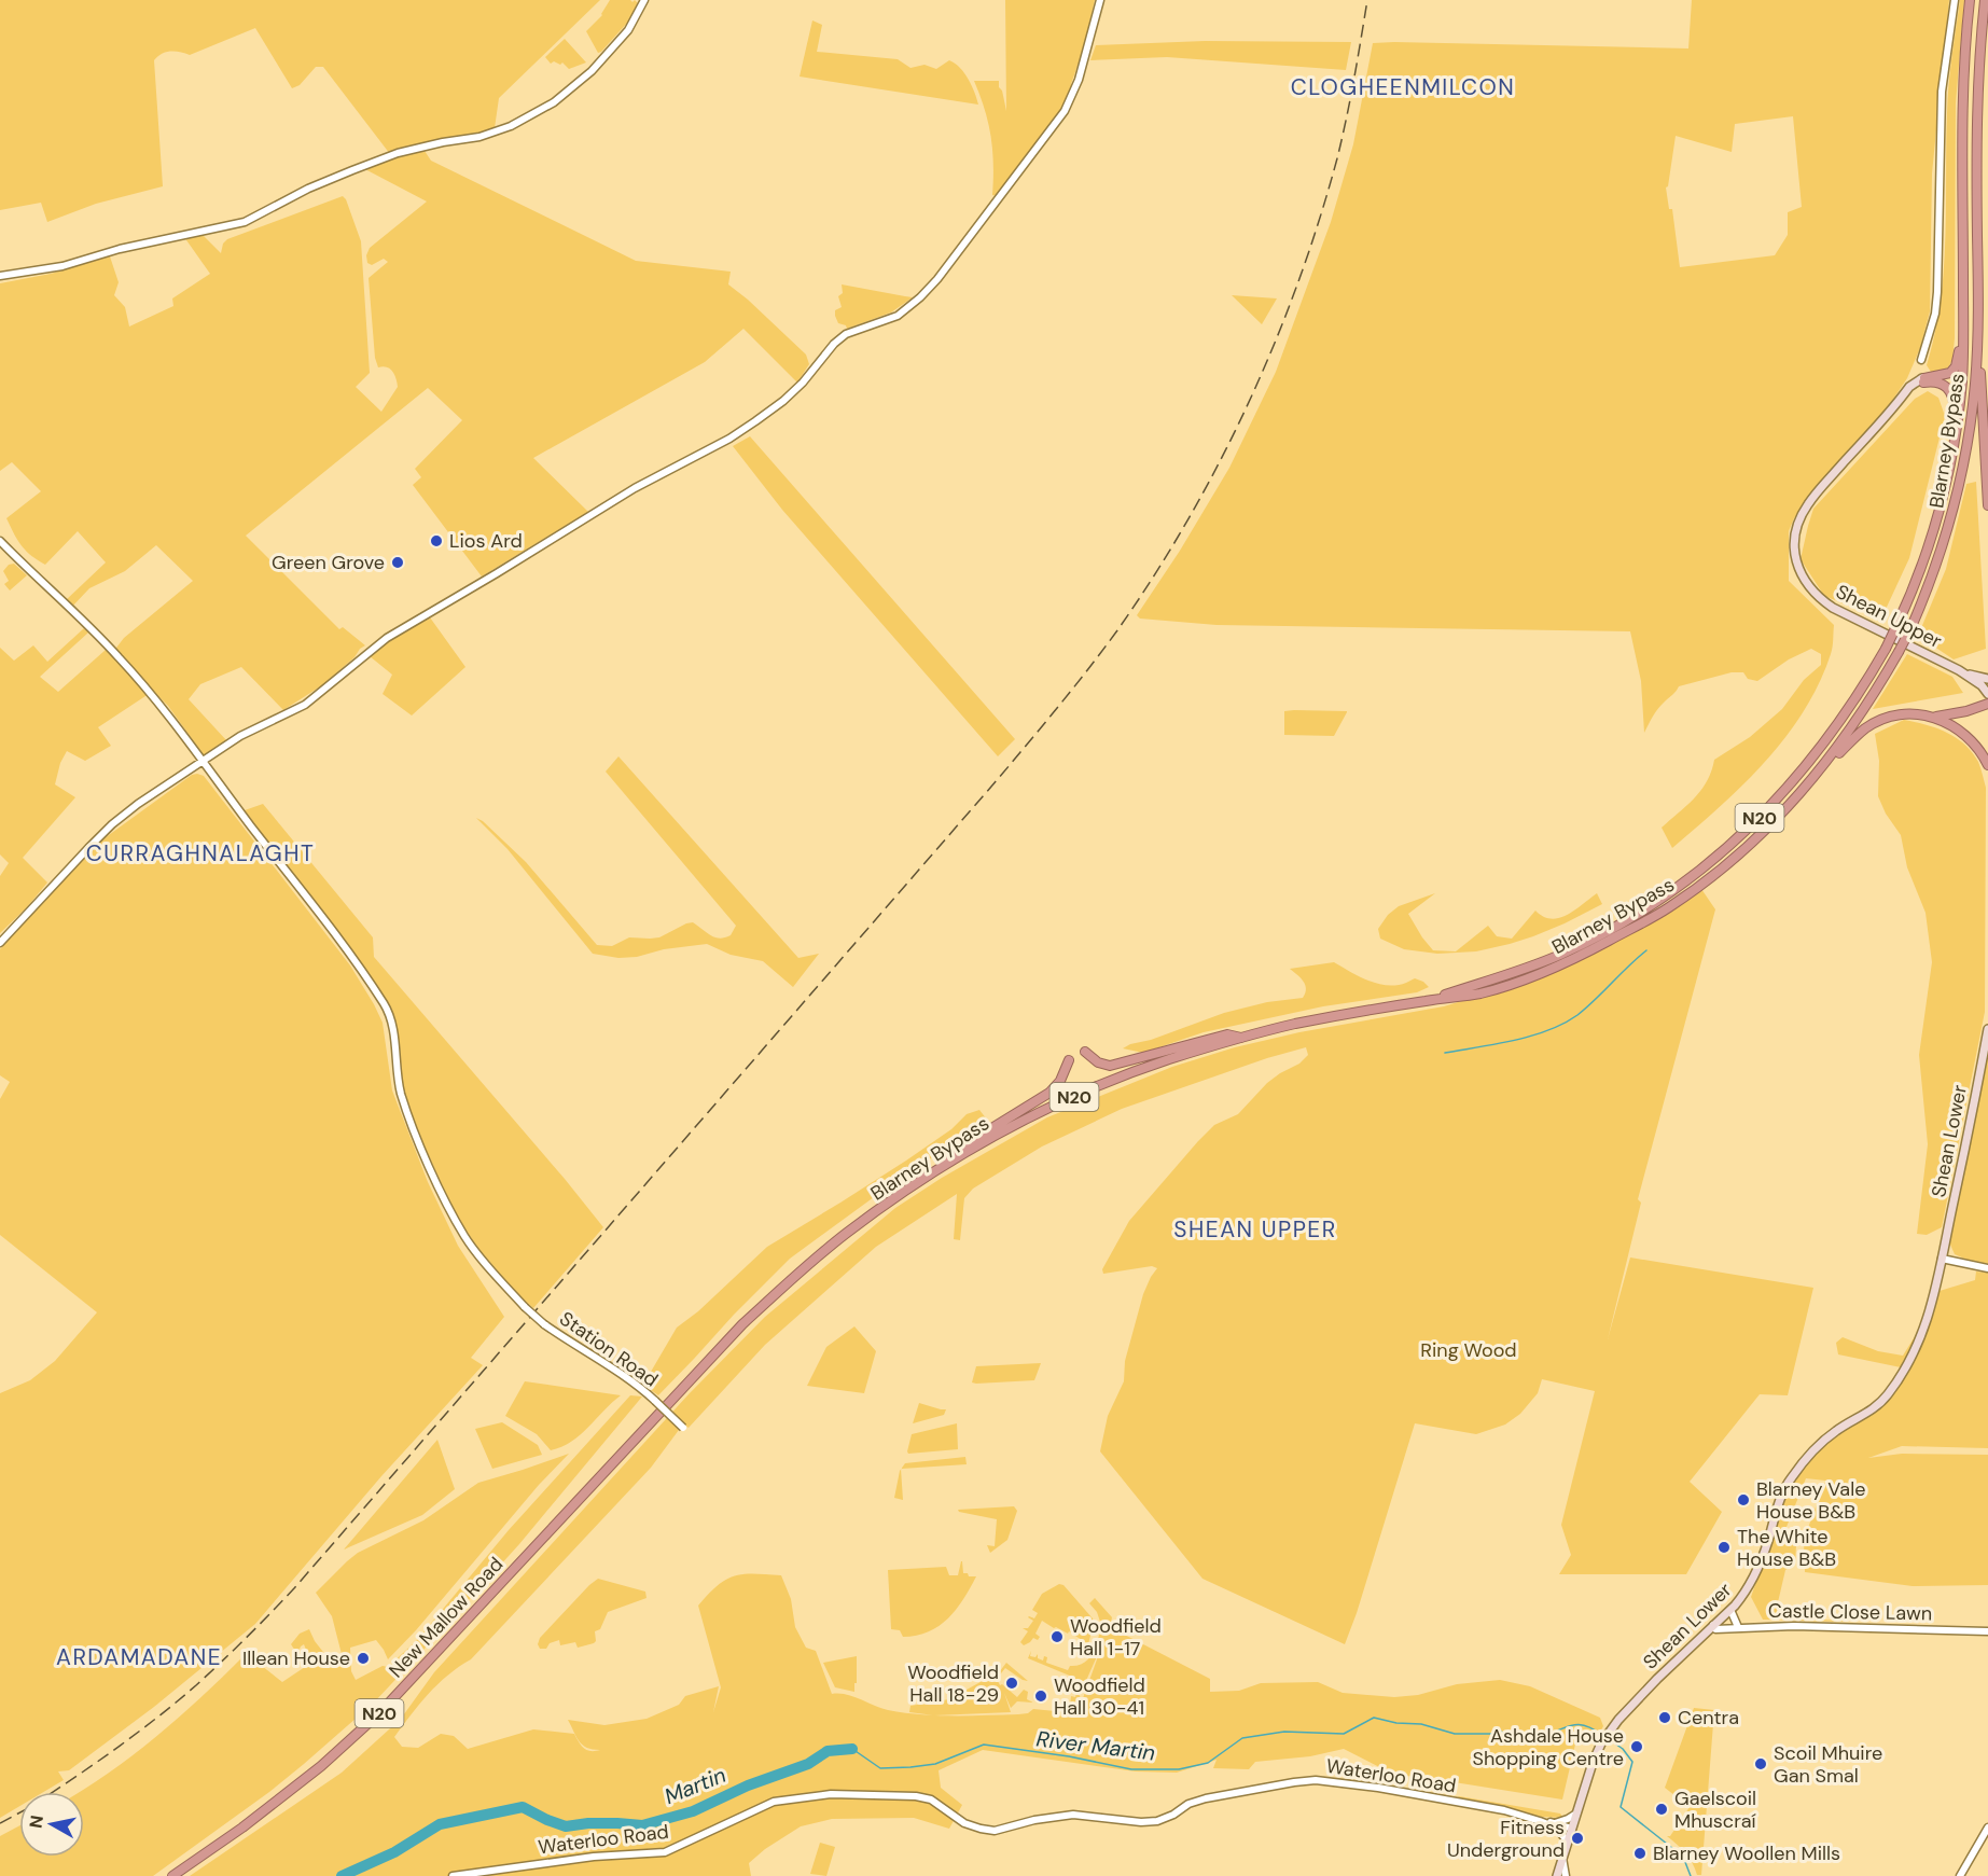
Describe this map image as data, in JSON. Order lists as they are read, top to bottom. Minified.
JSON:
{"streets":{"highway":["Blarney Bypass","N20","New Mallow Road"],"main road":["Shean Upper","Shean Lower"],"street":["Station Road","Castle Close Lawn","Waterloo Road"]},"crossings":[["Blarney Bypass","New Mallow Road"],["Shean Lower","Castle Close Lawn"],["Shean Lower","Waterloo Road"]],"districts":["CLOGHEENMILCON","CURRAGHNALAGHT","SHEAN UPPER","ARDAMADANE"],"water":["River Martin","Martin"],"parks":["Ring Wood"],"places":["Lios Ard","Green Grove","Blarney Vale House B&B","The White House B&B","Woodfield Hall 1-17","Illean House","Woodfield Hall 18-29","Woodfield Hall 30-41","Centra","Ashdale House Shopping Centre","Scoil Mhuire Gan Smal","Gaelscoil Mhuscraí","Fitness Underground","Blarney Woollen Mills"],"north":"left"}
